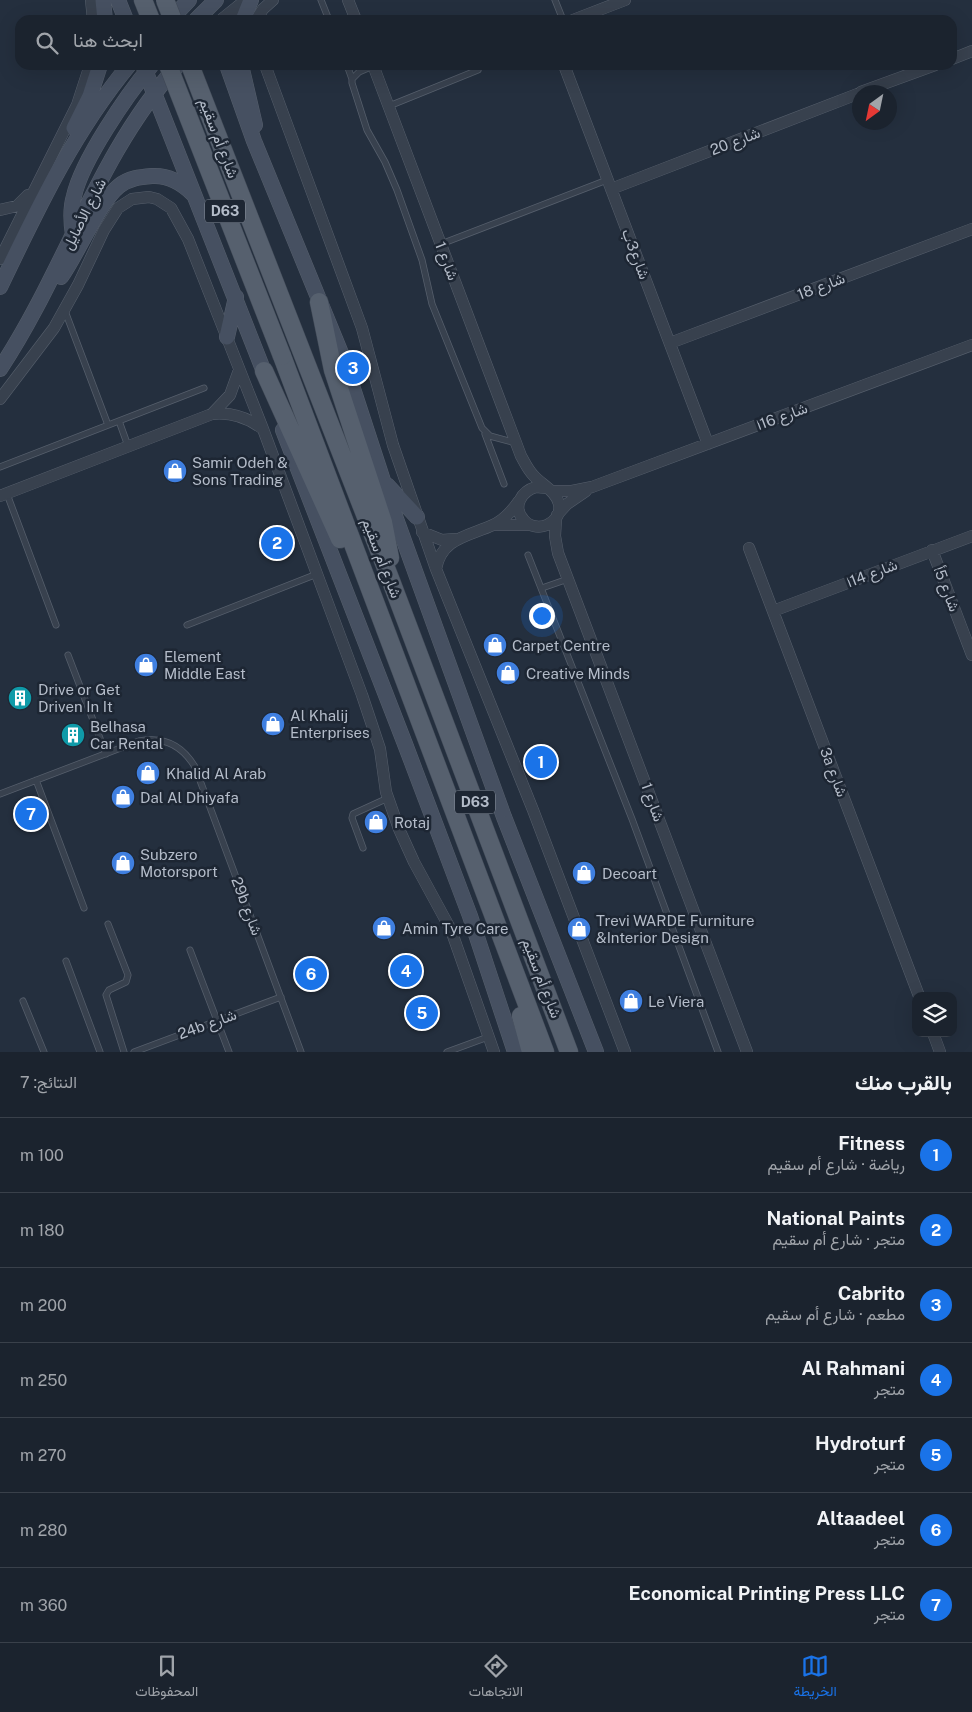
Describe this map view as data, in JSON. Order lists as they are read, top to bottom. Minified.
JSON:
{"streets":{"main road":["شارع أم سقيم","D63","شارع الأصايل"],"street":["شارع 20","شارع3ب","شارع 1","شارع 18","شارع 16ا","شارع 14ا","شارع 5أ","3a شارع"],"lane":["29b شارع","24b شارع"]},"crossings":[["شارع 20","شارع3ب"],["شارع3ب","شارع 18"],["شارع3ب","شارع 16ا"],["شارع 1","شارع 16ا"],["شارع 14ا","شارع 5أ"],["شارع 14ا","3a شارع"],["29b شارع","24b شارع"]],"places":{"shop":["Samir Odeh & Sons Trading","Carpet Centre","Element Middle East","Creative Minds","Al Khalij Enterprises","Khalid Al Arab","Dal Al Dhiyafa","Rotaj","Subzero Motorsport","Decoart","Amin Tyre Care","Trevi WARDE Furniture &Interior Design","Le Viera"],"building":["Drive or Get Driven In It","Belhasa Car Rental"]},"north":"bottom left","page":{"search":"ابحث هنا","pins":["3","2","1","7","4","6","5"],"heading":["بالقرب منك","النتائج: 7"],"list":[{"mark":"1","name":"Fitness","note":"رياضة · شارع أم سقيم","value":"100 m"},{"mark":"2","name":"National Paints","note":"متجر · شارع أم سقيم","value":"180 m"},{"mark":"3","name":"Cabrito","note":"مطعم · شارع أم سقيم","value":"200 m"},{"mark":"4","name":"Al Rahmani","note":"متجر","value":"250 m"},{"mark":"5","name":"Hydroturf","note":"متجر","value":"270 m"},{"mark":"6","name":"Altaadeel","note":"متجر","value":"280 m"},{"mark":"7","name":"Economical Printing Press LLC","note":"متجر","value":"360 m"}],"nav":["الخريطة","الاتجاهات","المحفوظات"]}}
